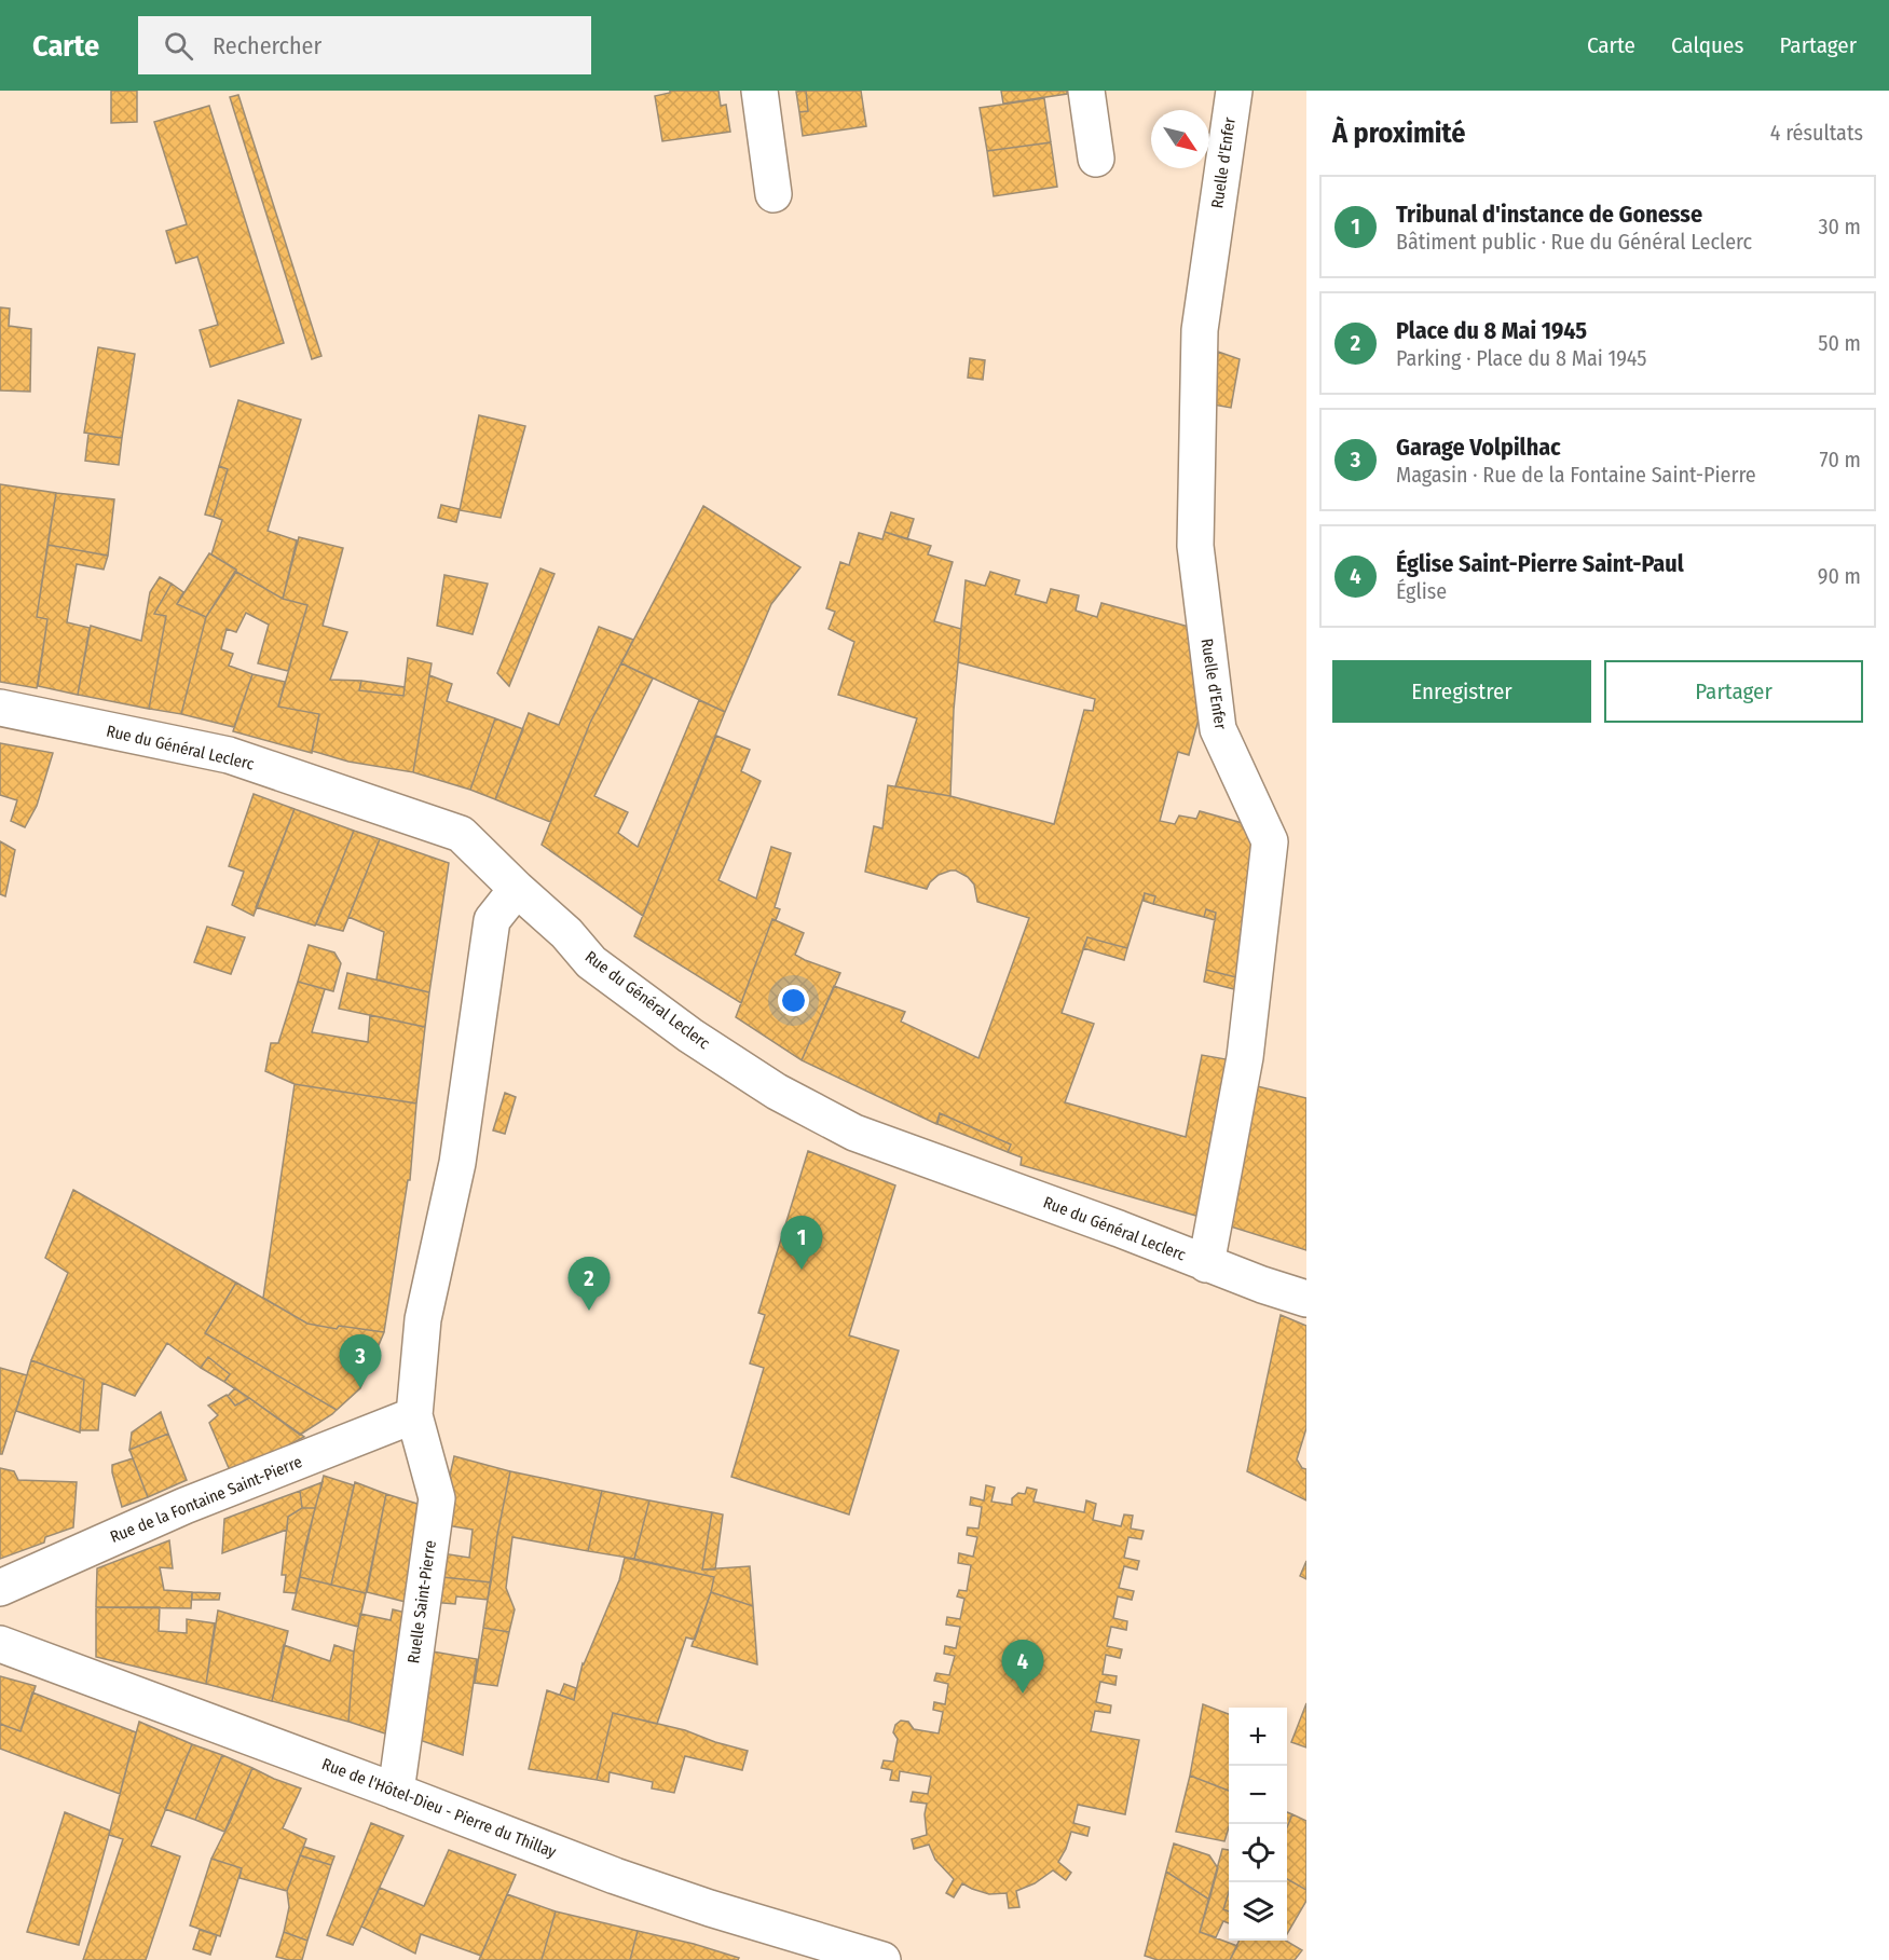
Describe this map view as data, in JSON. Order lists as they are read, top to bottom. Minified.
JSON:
{"streets":{"street":["Ruelle d'Enfer","Rue du Général Leclerc","Rue de la Fontaine Saint-Pierre","Ruelle Saint-Pierre","Rue de l'Hôtel-Dieu - Pierre du Thillay"]},"crossings":[["Ruelle d'Enfer","Rue du Général Leclerc"],["Rue de la Fontaine Saint-Pierre","Ruelle Saint-Pierre"],["Ruelle Saint-Pierre","Rue de l'Hôtel-Dieu - Pierre du Thillay"]],"north":"bottom right","page":{"header":"Carte","search":"Rechercher","nav":["Carte","Calques","Partager"],"heading":["À proximité","4 résultats"],"list":[{"mark":"1","name":"Tribunal d'instance de Gonesse","note":"Bâtiment public · Rue du Général Leclerc","value":"30 m"},{"mark":"2","name":"Place du 8 Mai 1945","note":"Parking · Place du 8 Mai 1945","value":"50 m"},{"mark":"3","name":"Garage Volpilhac","note":"Magasin · Rue de la Fontaine Saint-Pierre","value":"70 m"},{"mark":"4","name":"Église Saint-Pierre Saint-Paul","note":"Église","value":"90 m"}],"buttons":["Enregistrer","Partager"],"pins":["1","2","3","4"],"map_buttons":["+","−"]}}
